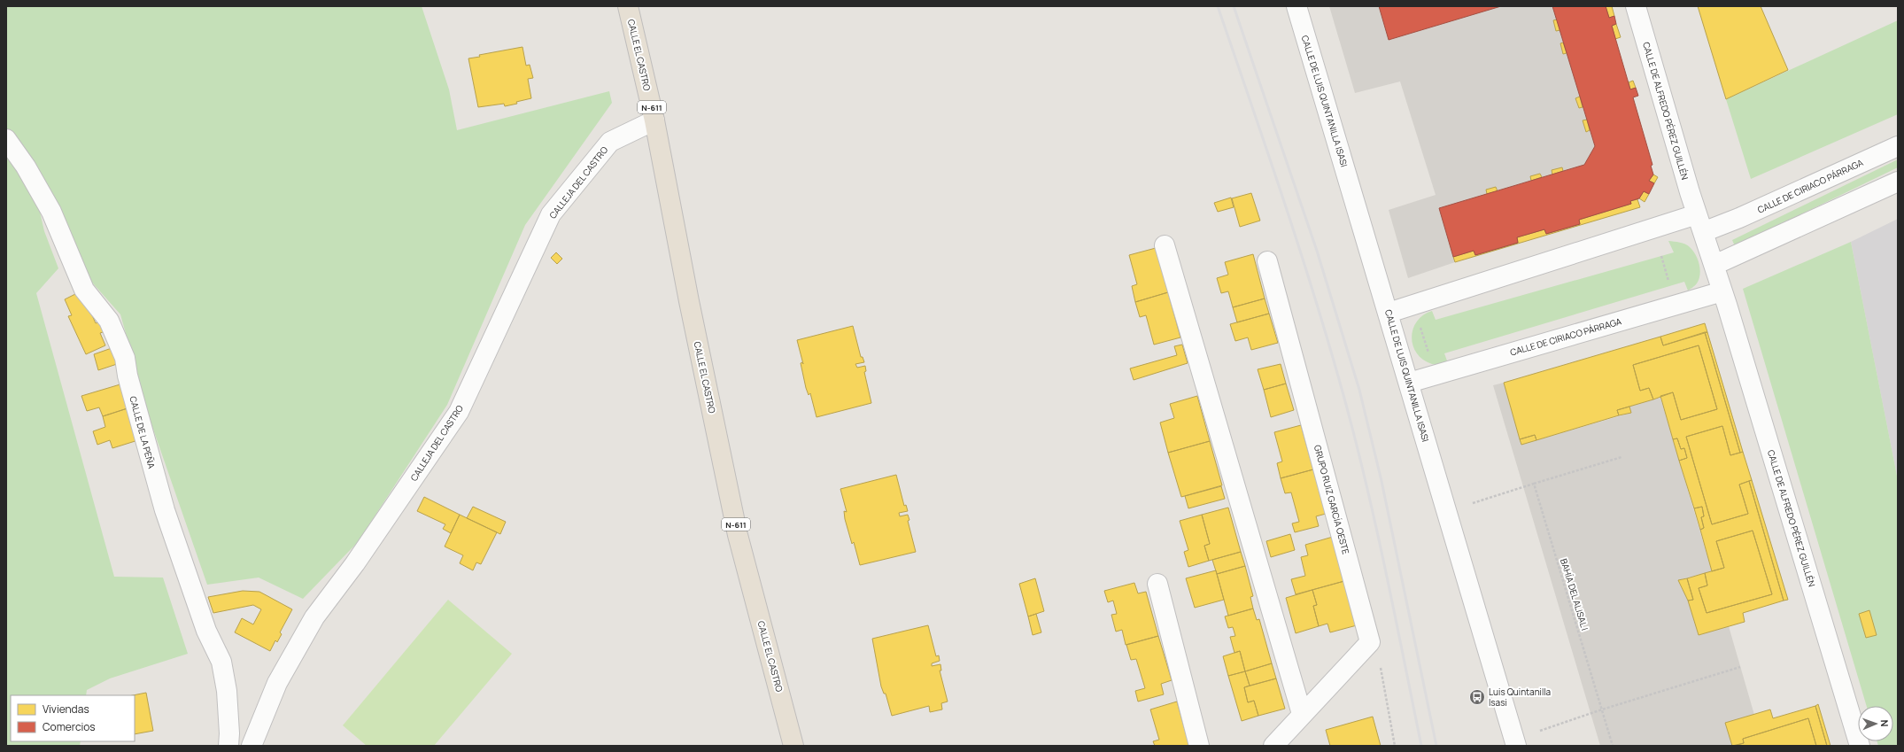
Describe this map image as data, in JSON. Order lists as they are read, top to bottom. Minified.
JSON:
{"streets":{"highway":["CALLE EL CASTRO","N-611"],"street":["CALLE DE LUIS QUINTANILLA ISASI","CALLE DE ALFREDO PÉREZ GUILLÉN","CALLEJA DEL CASTRO","CALLE DE CIRIACO PÁRRAGA","CALLE DE LA PEÑA","GRUPO RUIZ GARCÍA OESTE"],"path":["BAHÍA DEL ALISAL I"]},"crossings":[["CALLE EL CASTRO","CALLEJA DEL CASTRO"],["CALLE DE LUIS QUINTANILLA ISASI","CALLE DE CIRIACO PÁRRAGA"],["CALLE DE ALFREDO PÉREZ GUILLÉN","CALLE DE CIRIACO PÁRRAGA"]],"places":{"bus stop":["Luis Quintanilla Isasi"]},"legend":["Viviendas","Comercios"],"north":"right"}
